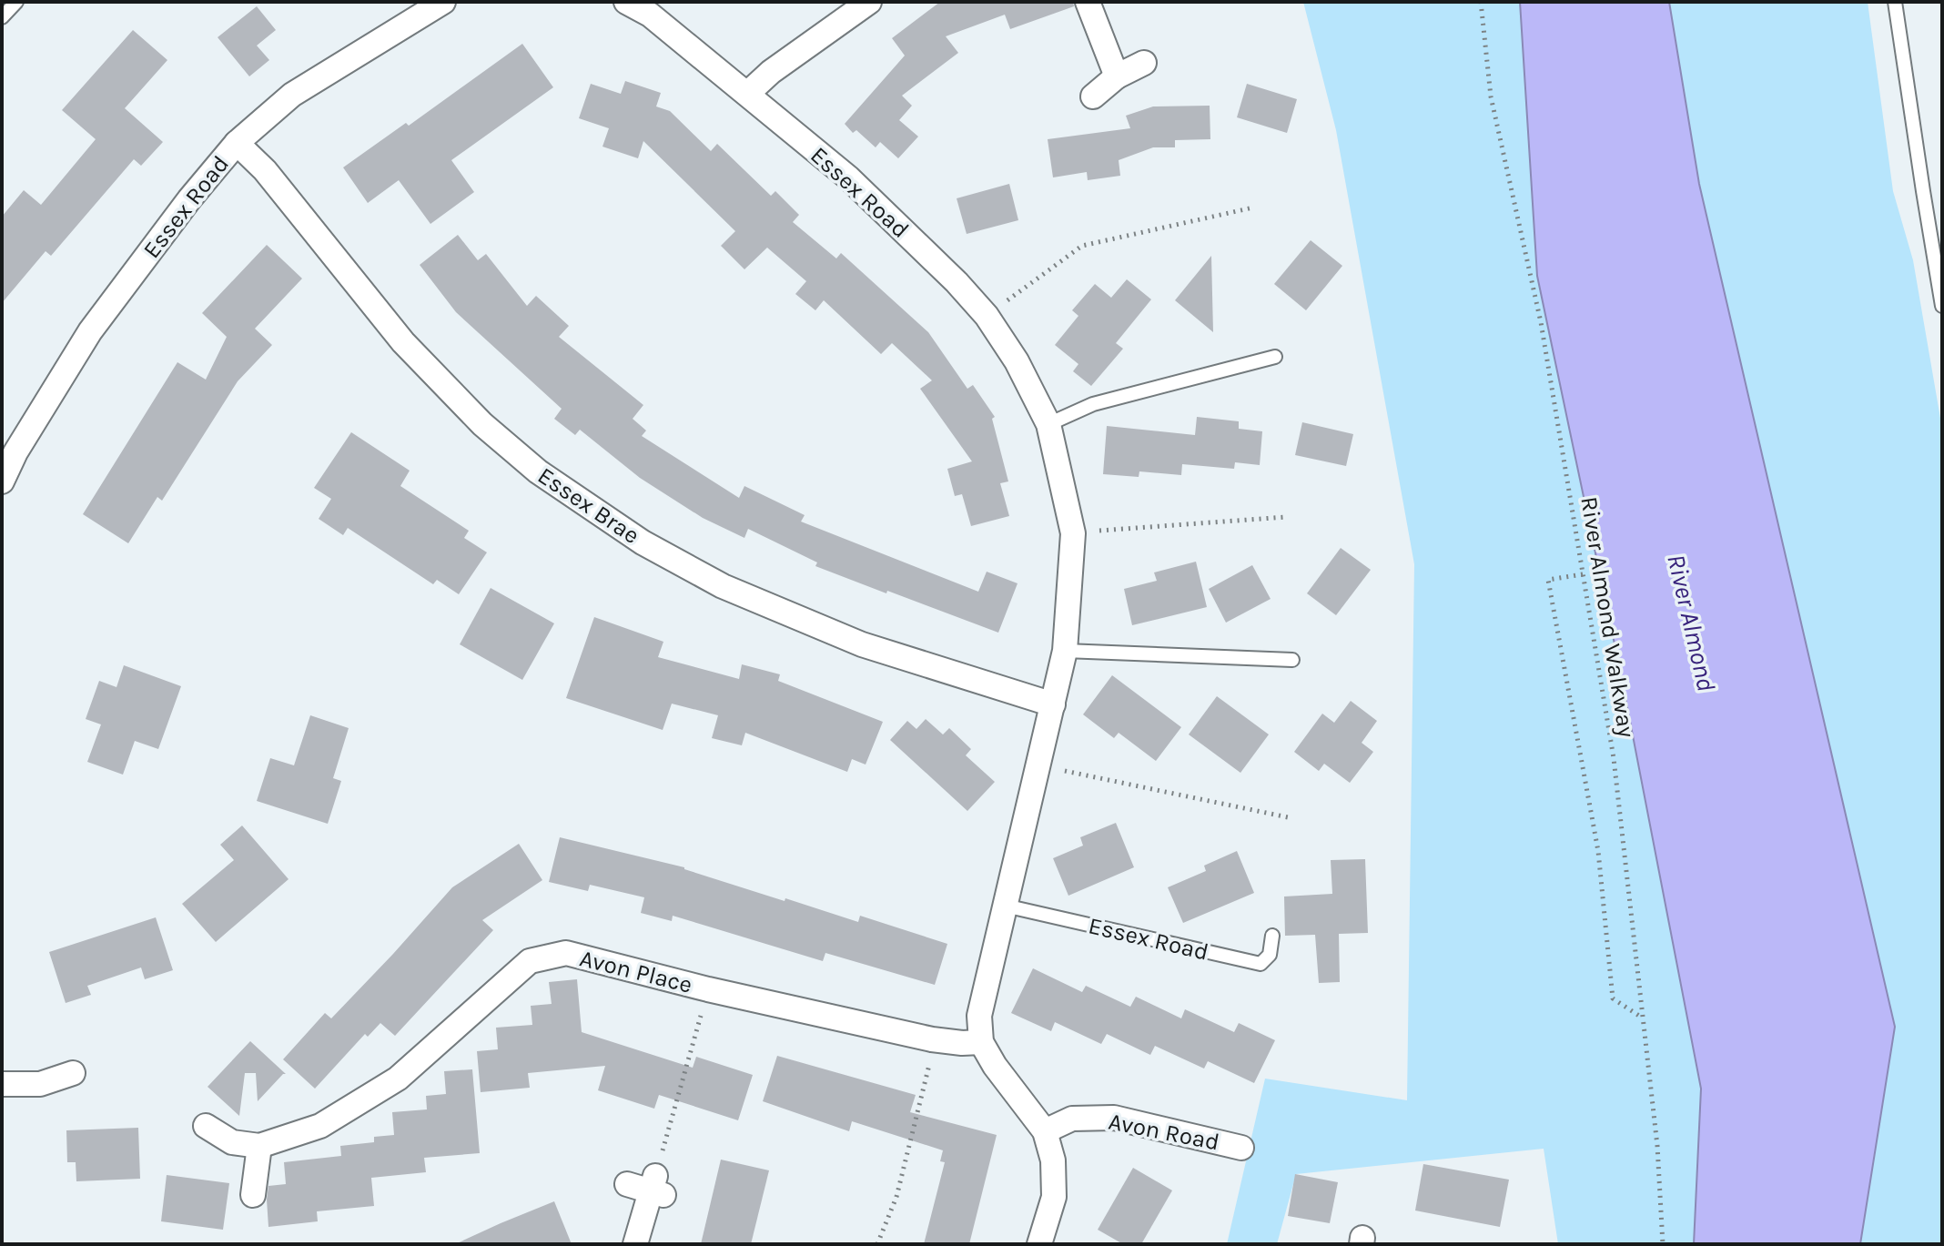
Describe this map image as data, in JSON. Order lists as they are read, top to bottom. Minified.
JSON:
{"streets":{"street":["Essex Road","Essex Brae","Avon Place","Avon Road"],"path":["River Almond Walkway"]},"crossings":[["Essex Road","Essex Brae"],["Essex Road","Avon Place"]],"water":["River Almond"]}
